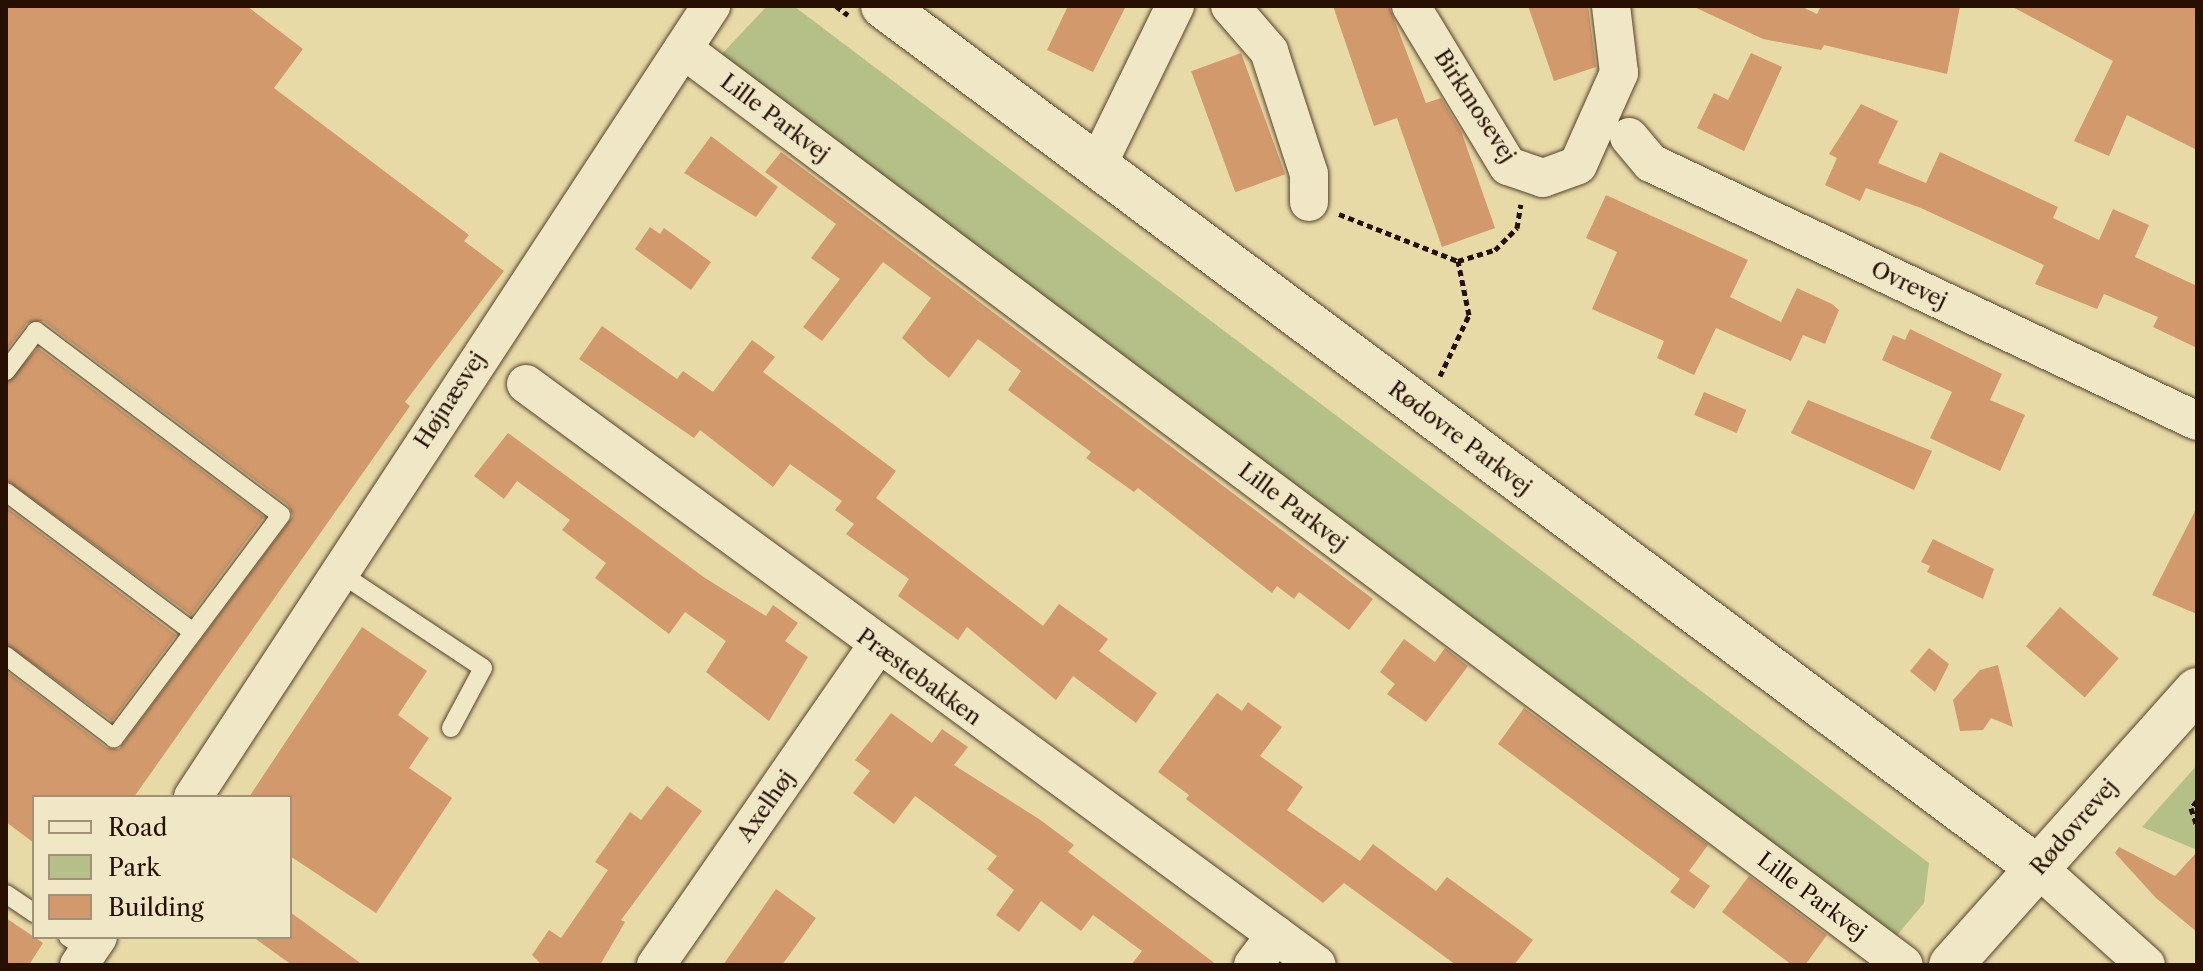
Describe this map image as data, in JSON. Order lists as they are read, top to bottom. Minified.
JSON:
{"streets":{"street":["Birkmosevej","Lille Parkvej","Ovrevej","Højnæsvej","Rødovre Parkvej","Præstebakken","Axelhøj","Rødovrevej"]},"crossings":[["Lille Parkvej","Højnæsvej"],["Rødovre Parkvej","Rødovrevej"],["Præstebakken","Axelhøj"]],"legend":["Road","Park","Building"]}
